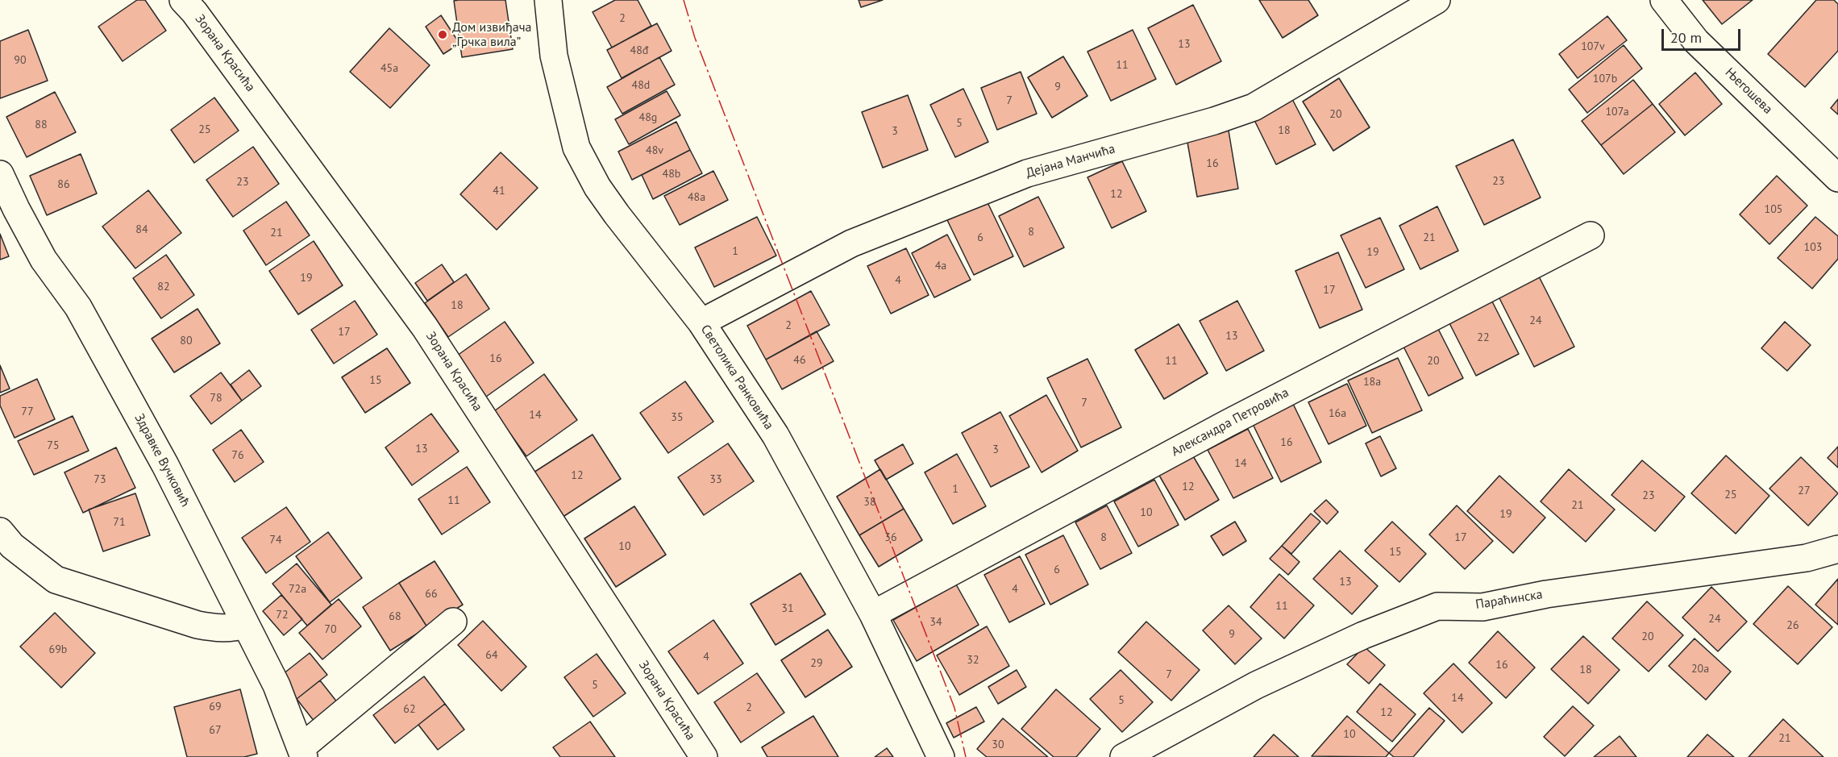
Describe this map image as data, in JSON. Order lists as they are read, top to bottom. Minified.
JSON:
{"streets":{"street":["Зорана Красића","Његошева","Дејана Манчића","Светолика Ранковића","Александра Петровића","Здравке Вучковић","Параћинска"]},"crossings":[["Дејана Манчића","Светолика Ранковића"],["Светолика Ранковића","Александра Петровића"]],"places":["Дом извиђача „Грчка вила”"],"house_numbers":["2","13","107v","48đ","90","11","45a","107b","48d","9","7","107a","20","48g","5","88","25","18","3","48v","16","48b","23","23","86","41","12","48a","105","84","8","21","6","21","103","1","19","4a","19","4","82","17","18","24","2","17","13","22","80","16","46","11","20","15","18a","78","7","77","16a","14","35","16","75","13","3","76","14","12","73","33","12","1","27","25","23","11","38","21","10","19","71","36","8","17","74","10","15","6","13","72a","4","66","11","31","72","68","24","34","26","70","9","20","69b","64","4","32","29","16","20a","18","7","5","14","5","69","2","62","12","67","10","21","30"],"scale_bar":"20 m"}
